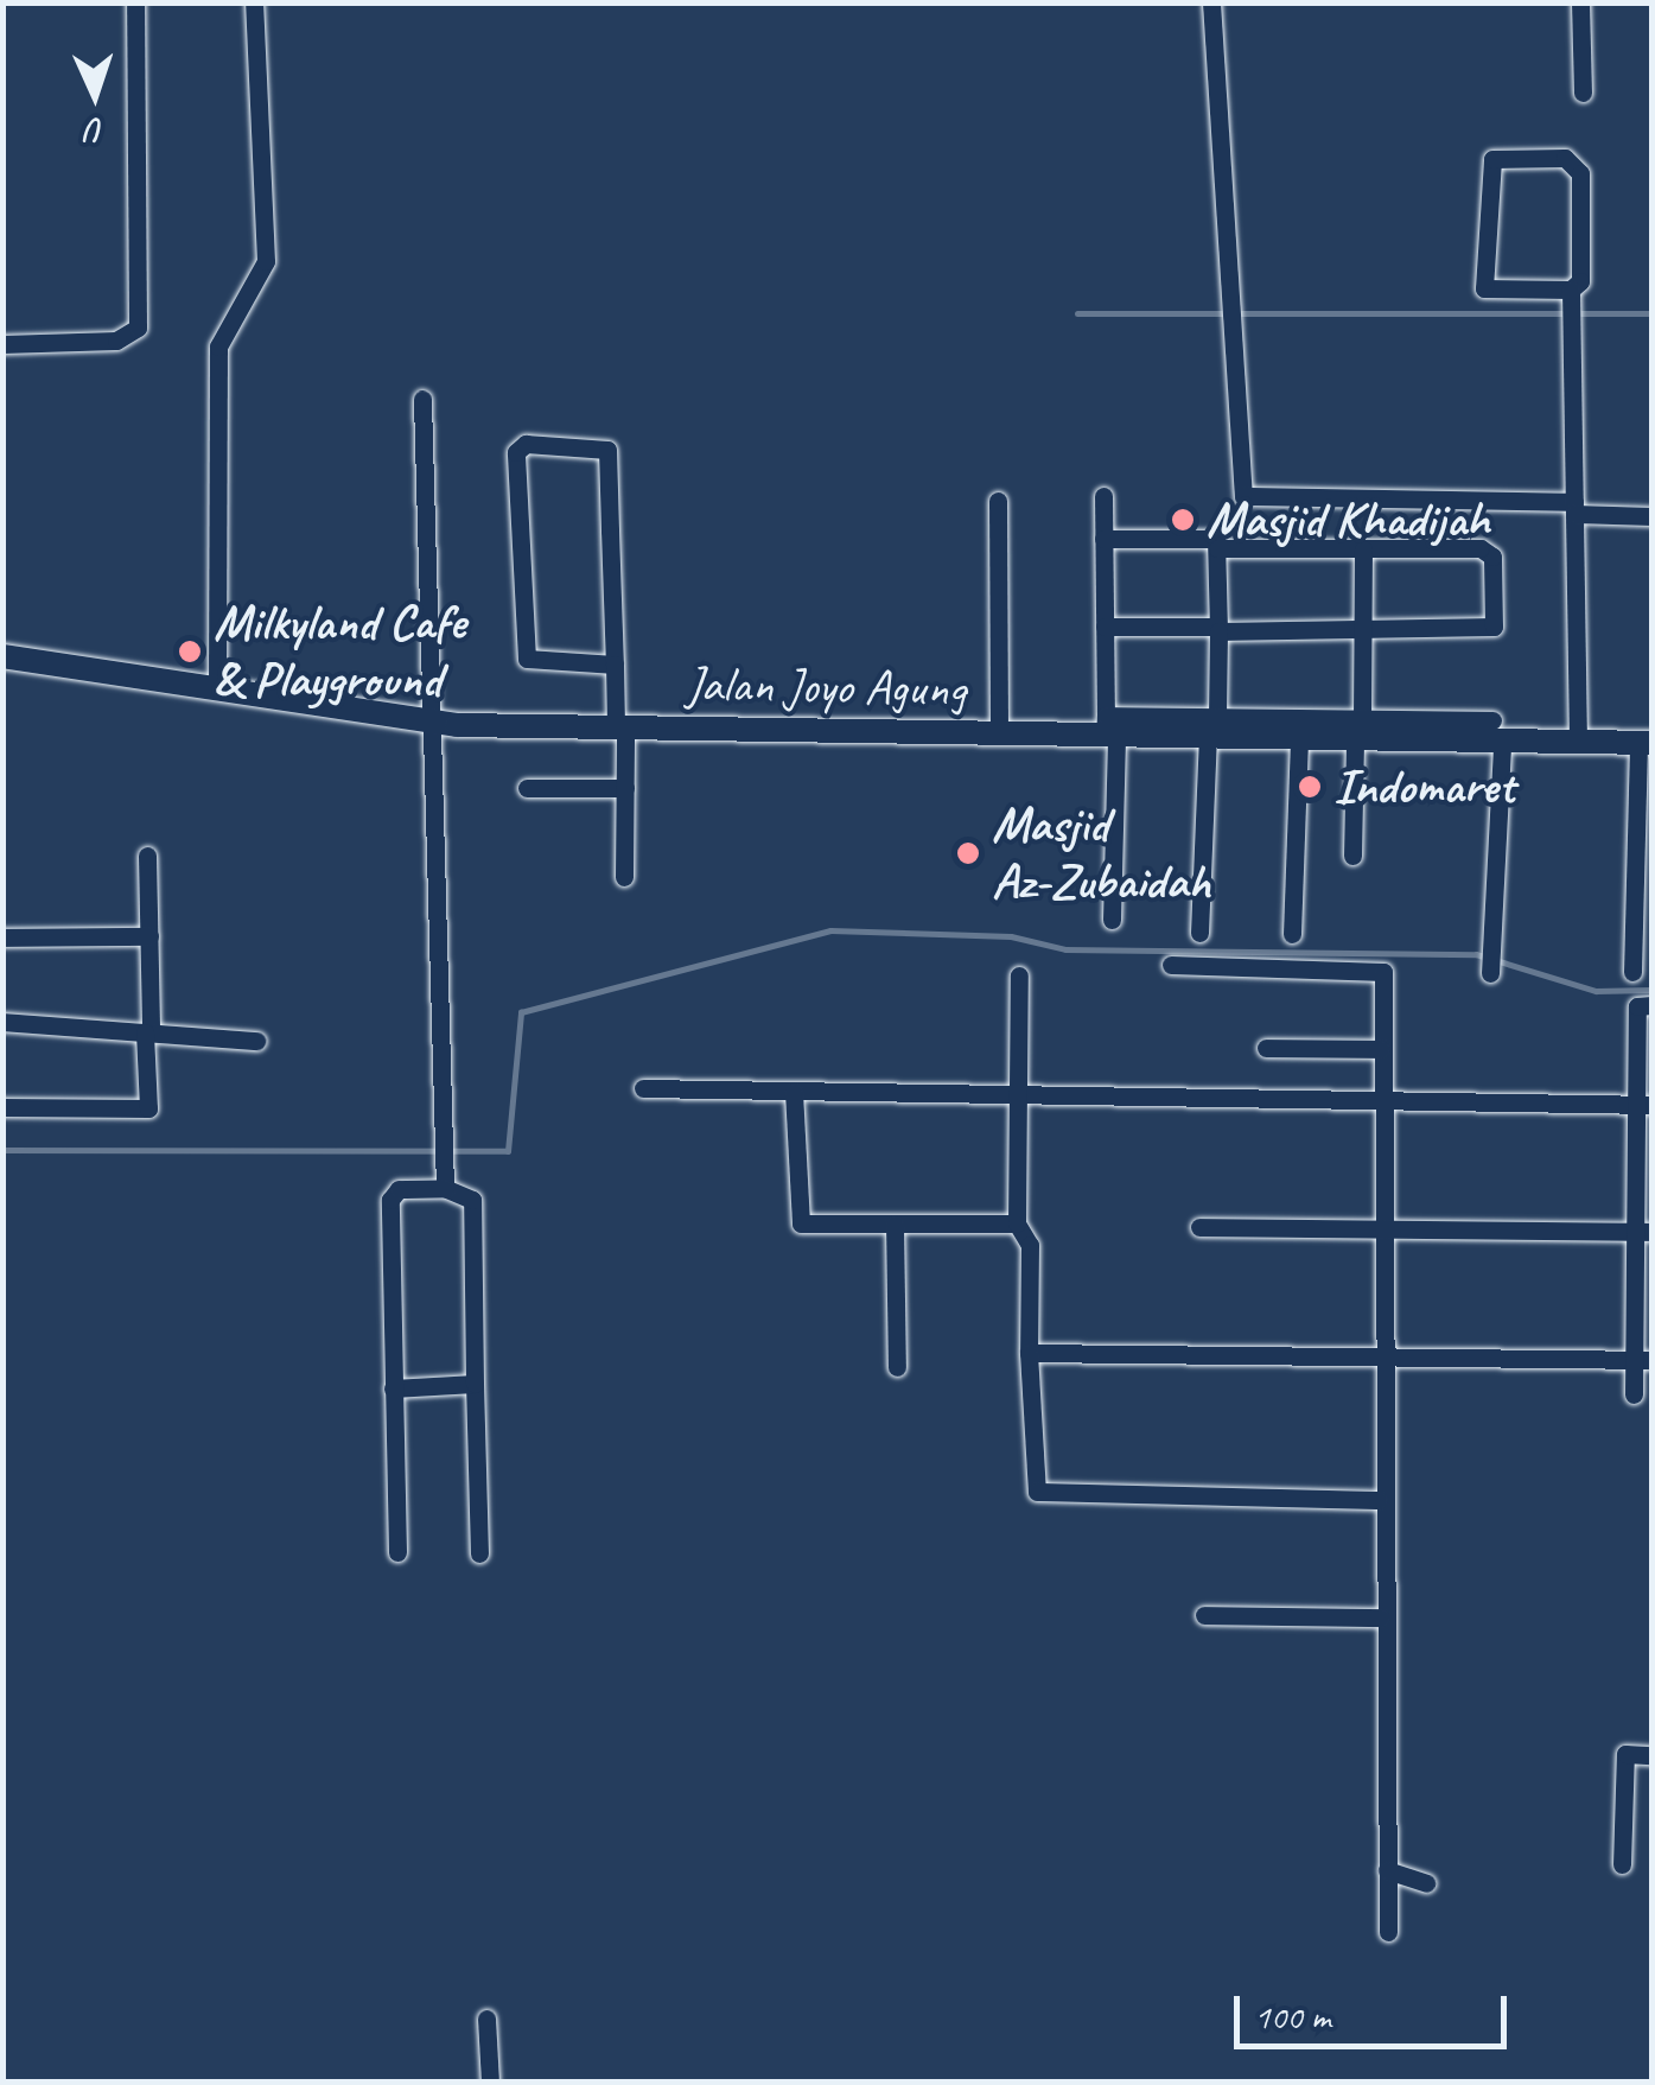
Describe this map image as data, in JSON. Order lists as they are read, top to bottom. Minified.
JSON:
{"streets":{"main road":["Jalan Joyo Agung"]},"places":["Masjid Khadijah","Milkyland Cafe & Playground","Indomaret","Masjid Az-Zubaidah"],"scale_bar":"100 m","north":"bottom"}
